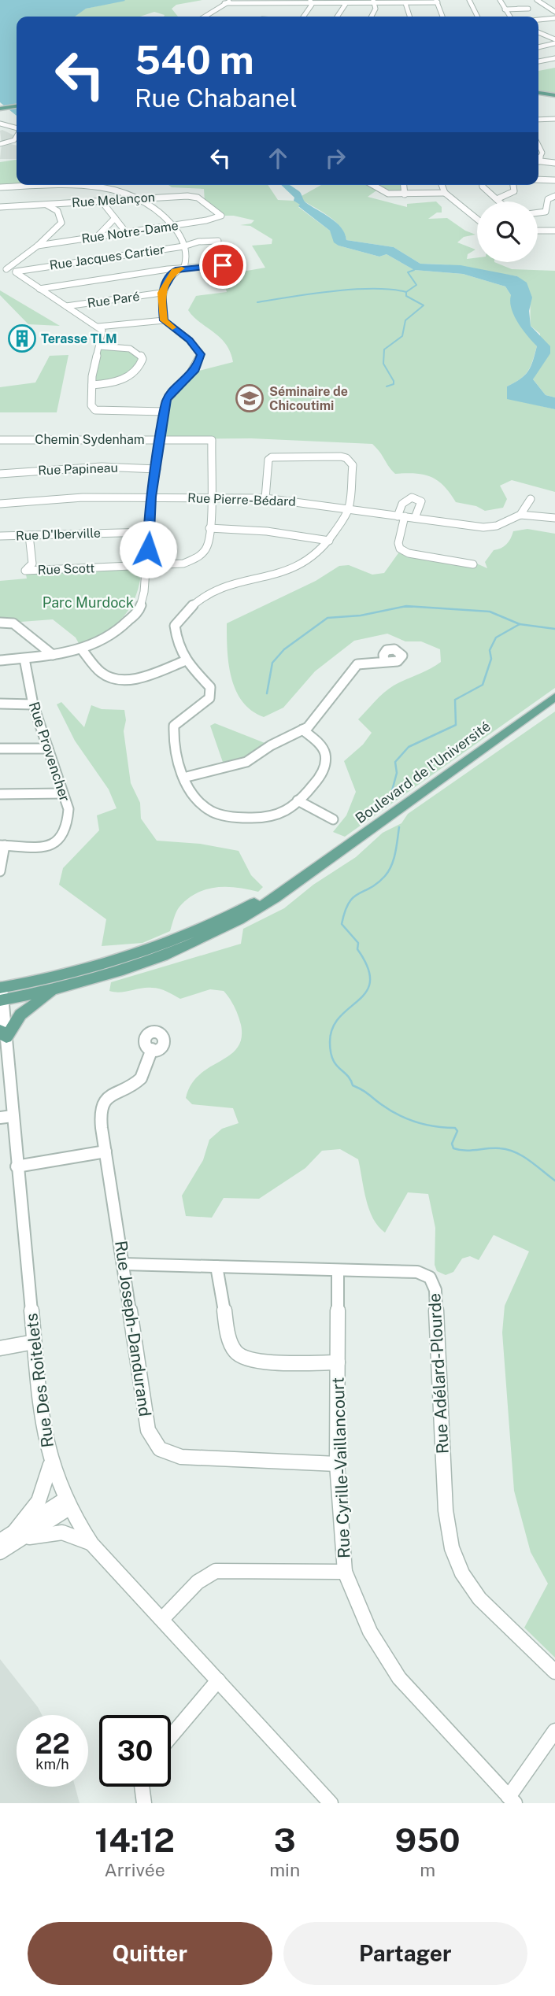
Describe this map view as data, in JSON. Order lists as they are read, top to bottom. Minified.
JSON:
{"streets":{"main road":["Boulevard de l'Université"],"street":["Rue Melançon","Rue Notre-Dame","Rue Jacques Cartier","Rue Paré","Chemin Sydenham","Rue Papineau","Rue Pierre-Bédard","Rue D'Iberville","Rue Scott","Rue Provencher","Rue Joseph-Dandurand","Rue Adélard-Plourde","Rue Des Roitelets","Rue Cyrille-Vaillancourt"]},"crossings":[["Rue Melançon","Rue Notre-Dame"],["Rue D'Iberville","Rue Scott"],["Boulevard de l'Université","Rue Des Roitelets"],["Rue Joseph-Dandurand","Rue Adélard-Plourde"],["Rue Joseph-Dandurand","Rue Cyrille-Vaillancourt"],["Rue Adélard-Plourde","Rue Cyrille-Vaillancourt"]],"parks":["Parc Murdock"],"places":{"building":["Terasse TLM"],"school or university":["Séminaire de Chicoutimi"]},"page":{"turn":["540 m","Rue Chabanel"],"speed":"22 km/h","limit":"30","eta":["14:12","Arrivée","3","min","950","m"],"buttons":["Quitter","Partager"]}}
